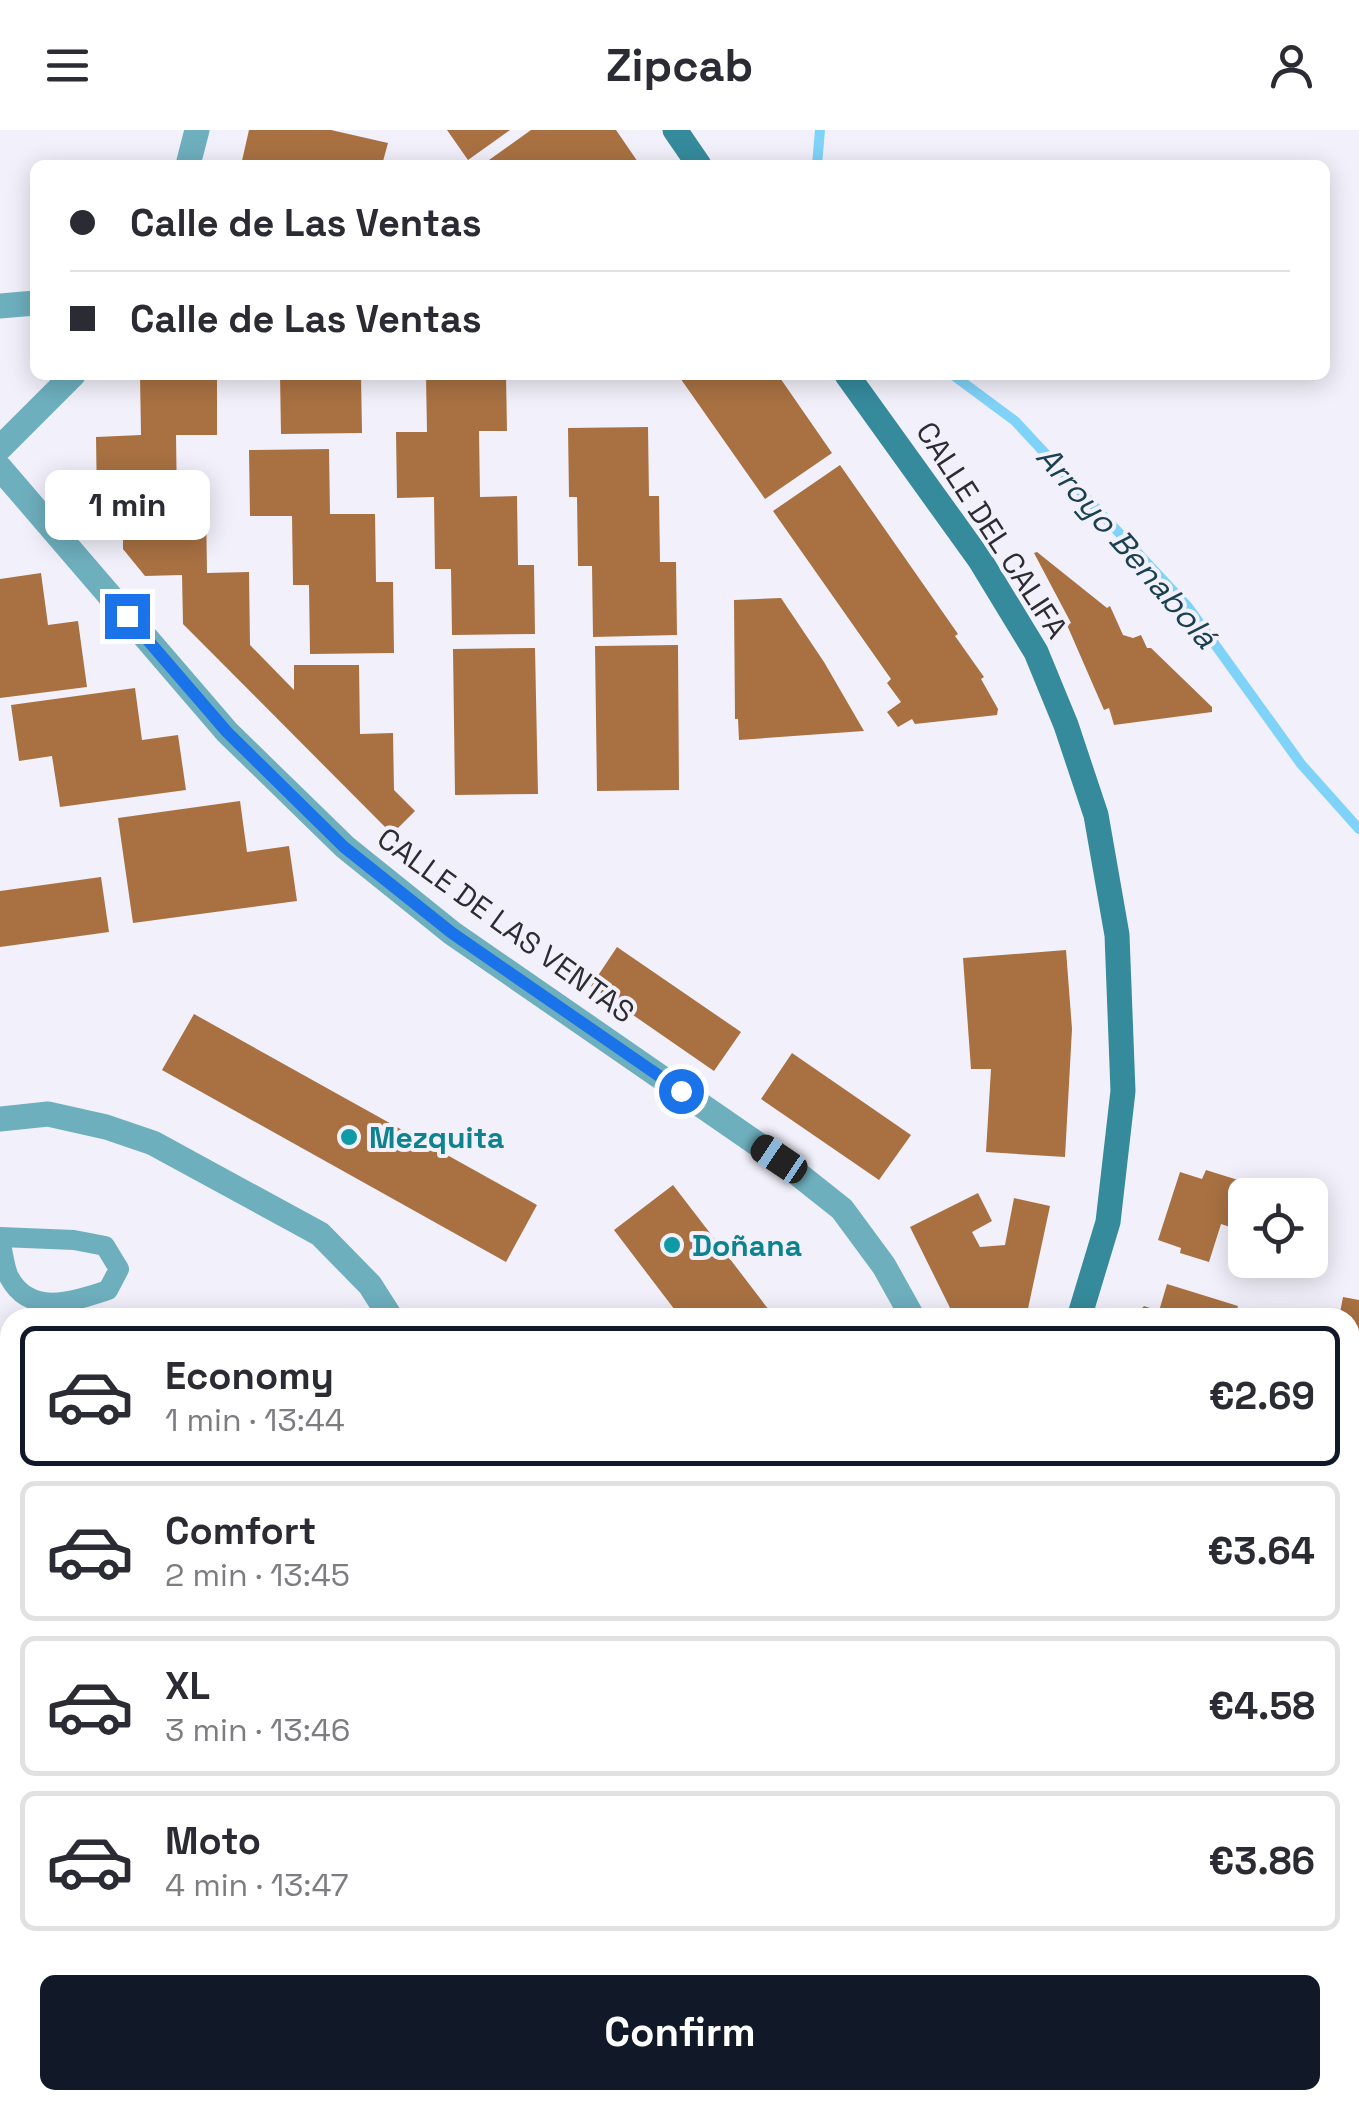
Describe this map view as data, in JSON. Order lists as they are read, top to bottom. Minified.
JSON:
{"streets":{"street":["CALLE DEL CALIFA","CALLE DE LAS VENTAS"]},"water":["Arroyo Benabolá"],"places":["Mezquita","Doñana"],"page":{"header":"Zipcab","banner":["Calle de Las Ventas","Calle de Las Ventas"],"bubble":"1 min","list":[{"name":"Economy","note":"1 min · 13:44","value":"€2.69"},{"name":"Comfort","note":"2 min · 13:45","value":"€3.64"},{"name":"XL","note":"3 min · 13:46","value":"€4.58"},{"name":"Moto","note":"4 min · 13:47","value":"€3.86"}],"buttons":"Confirm"}}
